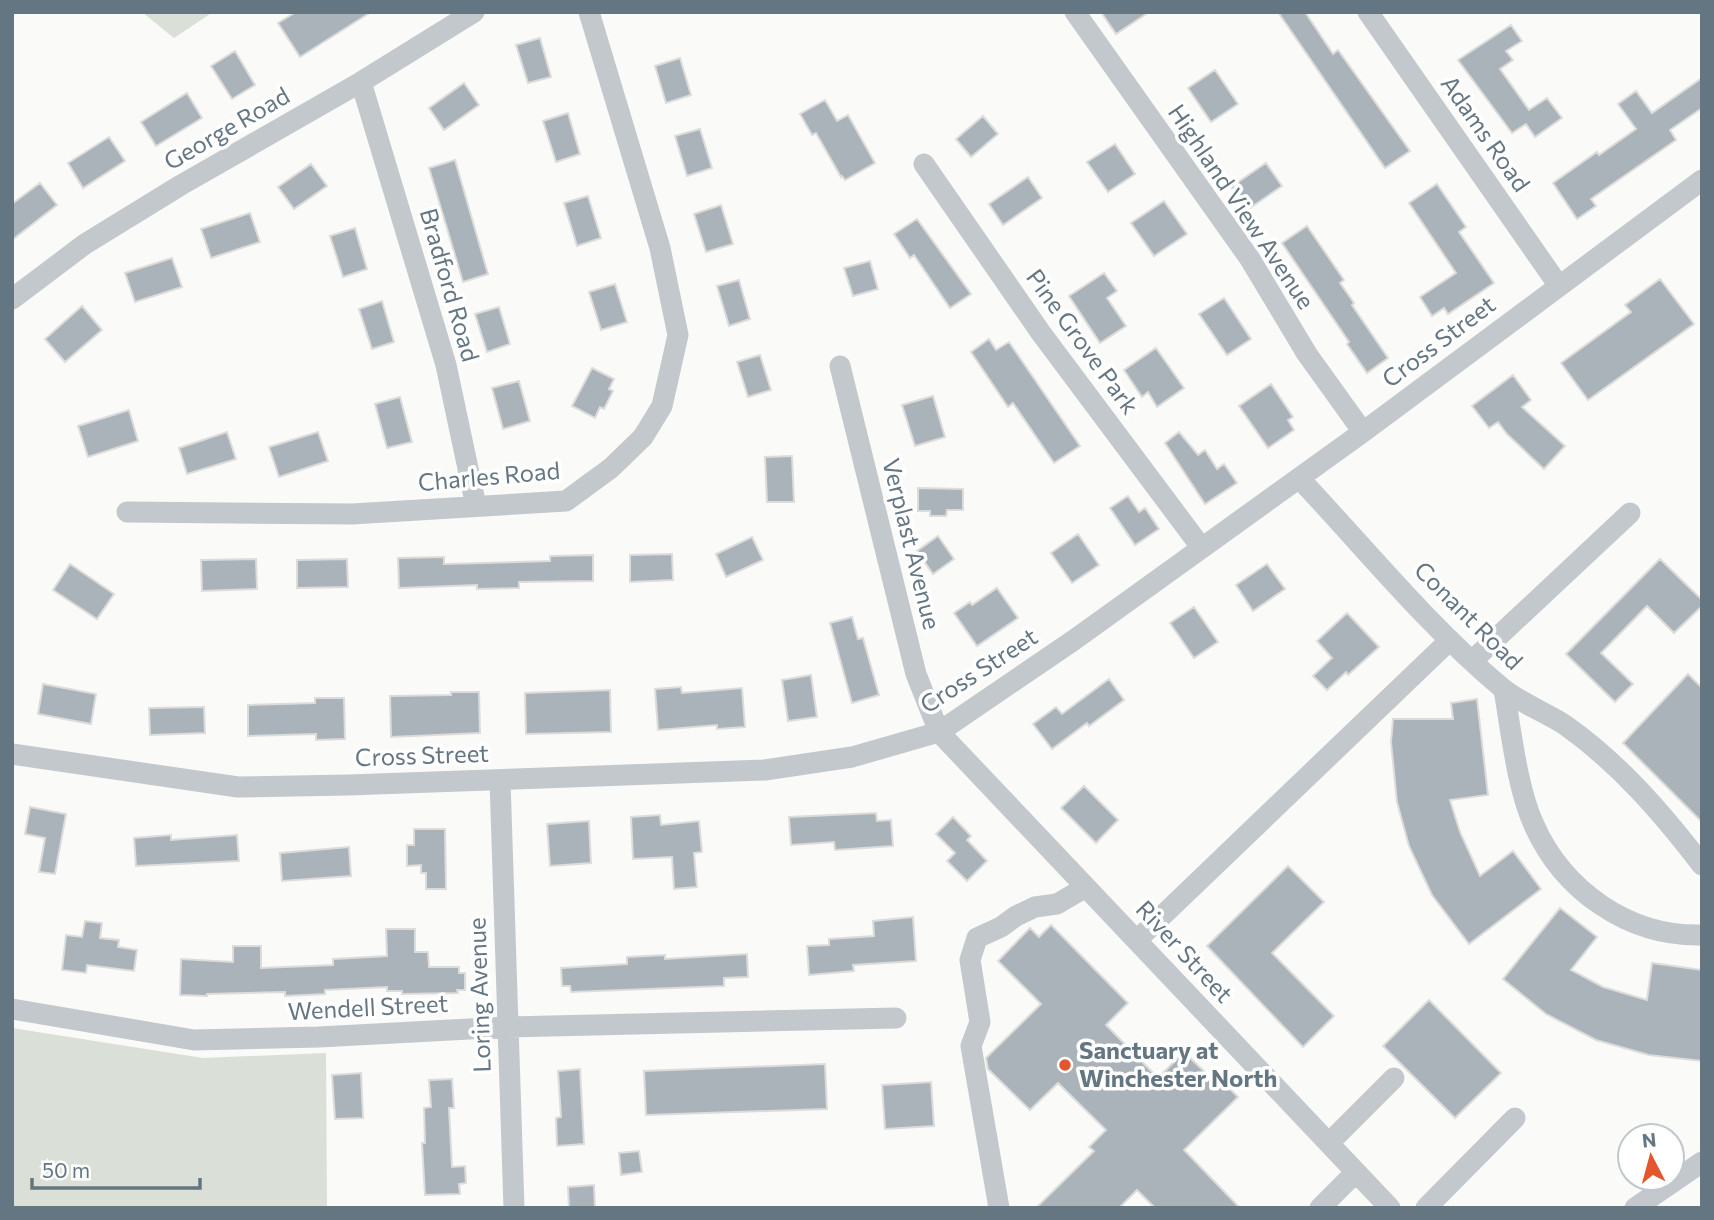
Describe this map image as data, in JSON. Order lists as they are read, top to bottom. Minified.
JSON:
{"streets":{"street":["George Road","Adams Road","Highland View Avenue","Bradford Road","Pine Grove Park","Cross Street","Charles Road","Verplast Avenue","Conant Road","River Street","Loring Avenue","Wendell Street"]},"crossings":[["George Road","Bradford Road"],["Adams Road","Cross Street"],["Highland View Avenue","Cross Street"],["Bradford Road","Charles Road"],["Pine Grove Park","Cross Street"],["Cross Street","Verplast Avenue"],["Cross Street","Conant Road"],["Cross Street","River Street"],["Cross Street","Loring Avenue"],["Verplast Avenue","River Street"],["Loring Avenue","Wendell Street"]],"places":["Sanctuary at Winchester North"],"scale_bar":"50 m","north":"top"}
